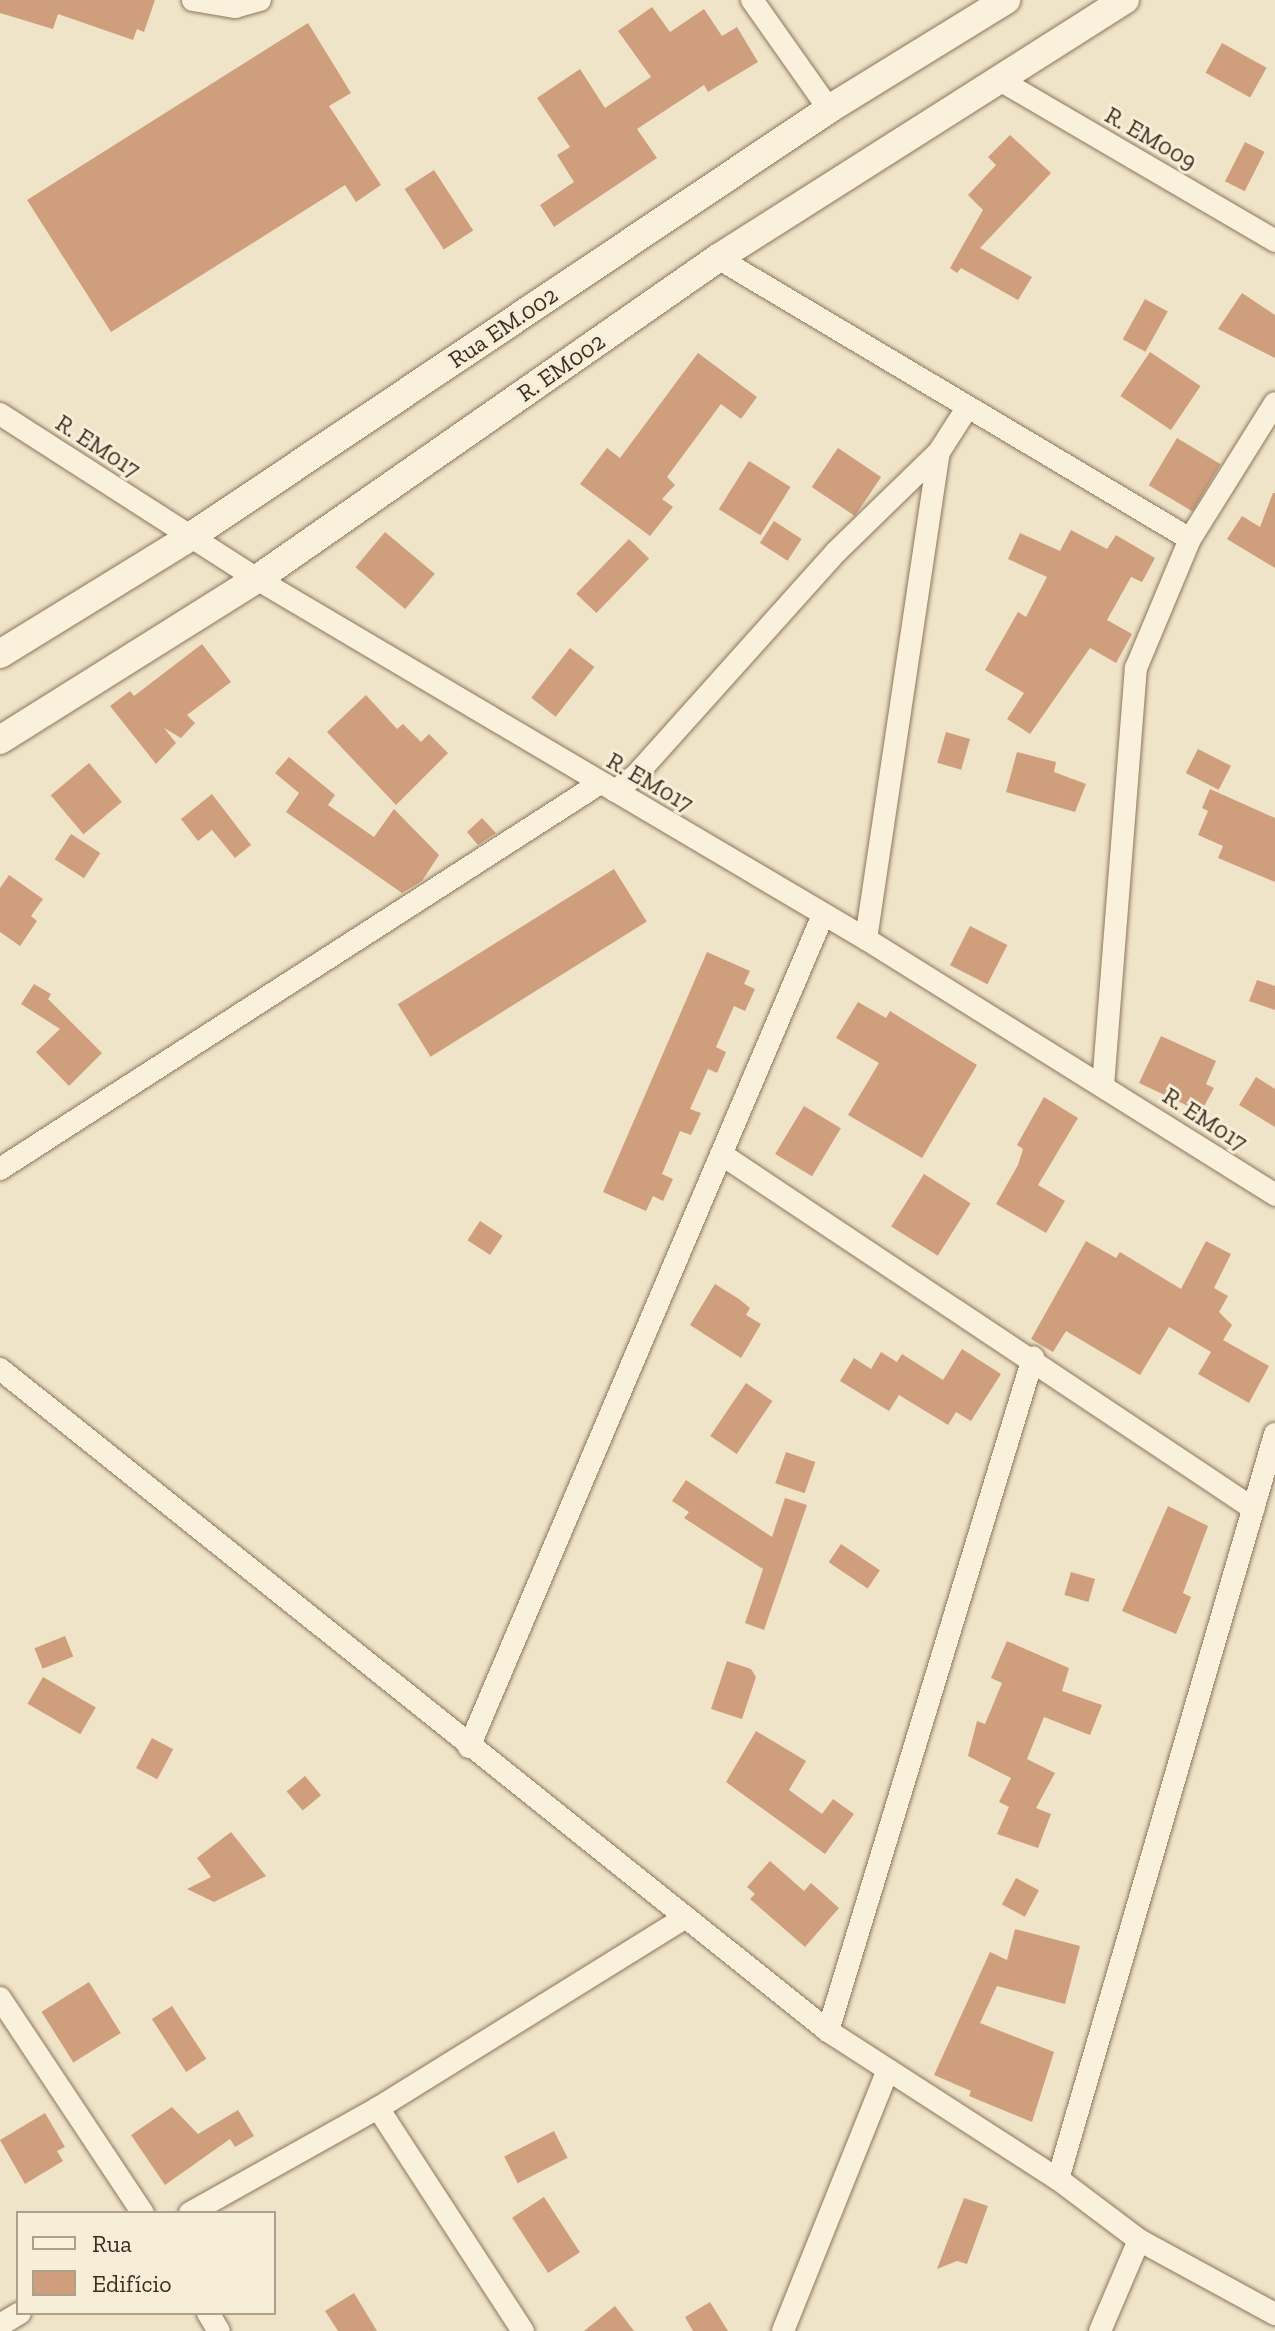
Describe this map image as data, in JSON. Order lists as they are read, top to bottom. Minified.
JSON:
{"streets":{"street":["R. EM009","Rua EM.002","R. EM002","R. EM017"]},"crossings":[["R. EM009","R. EM002"],["Rua EM.002","R. EM017"],["R. EM002","R. EM017"]],"legend":["Rua","Edifício"]}
